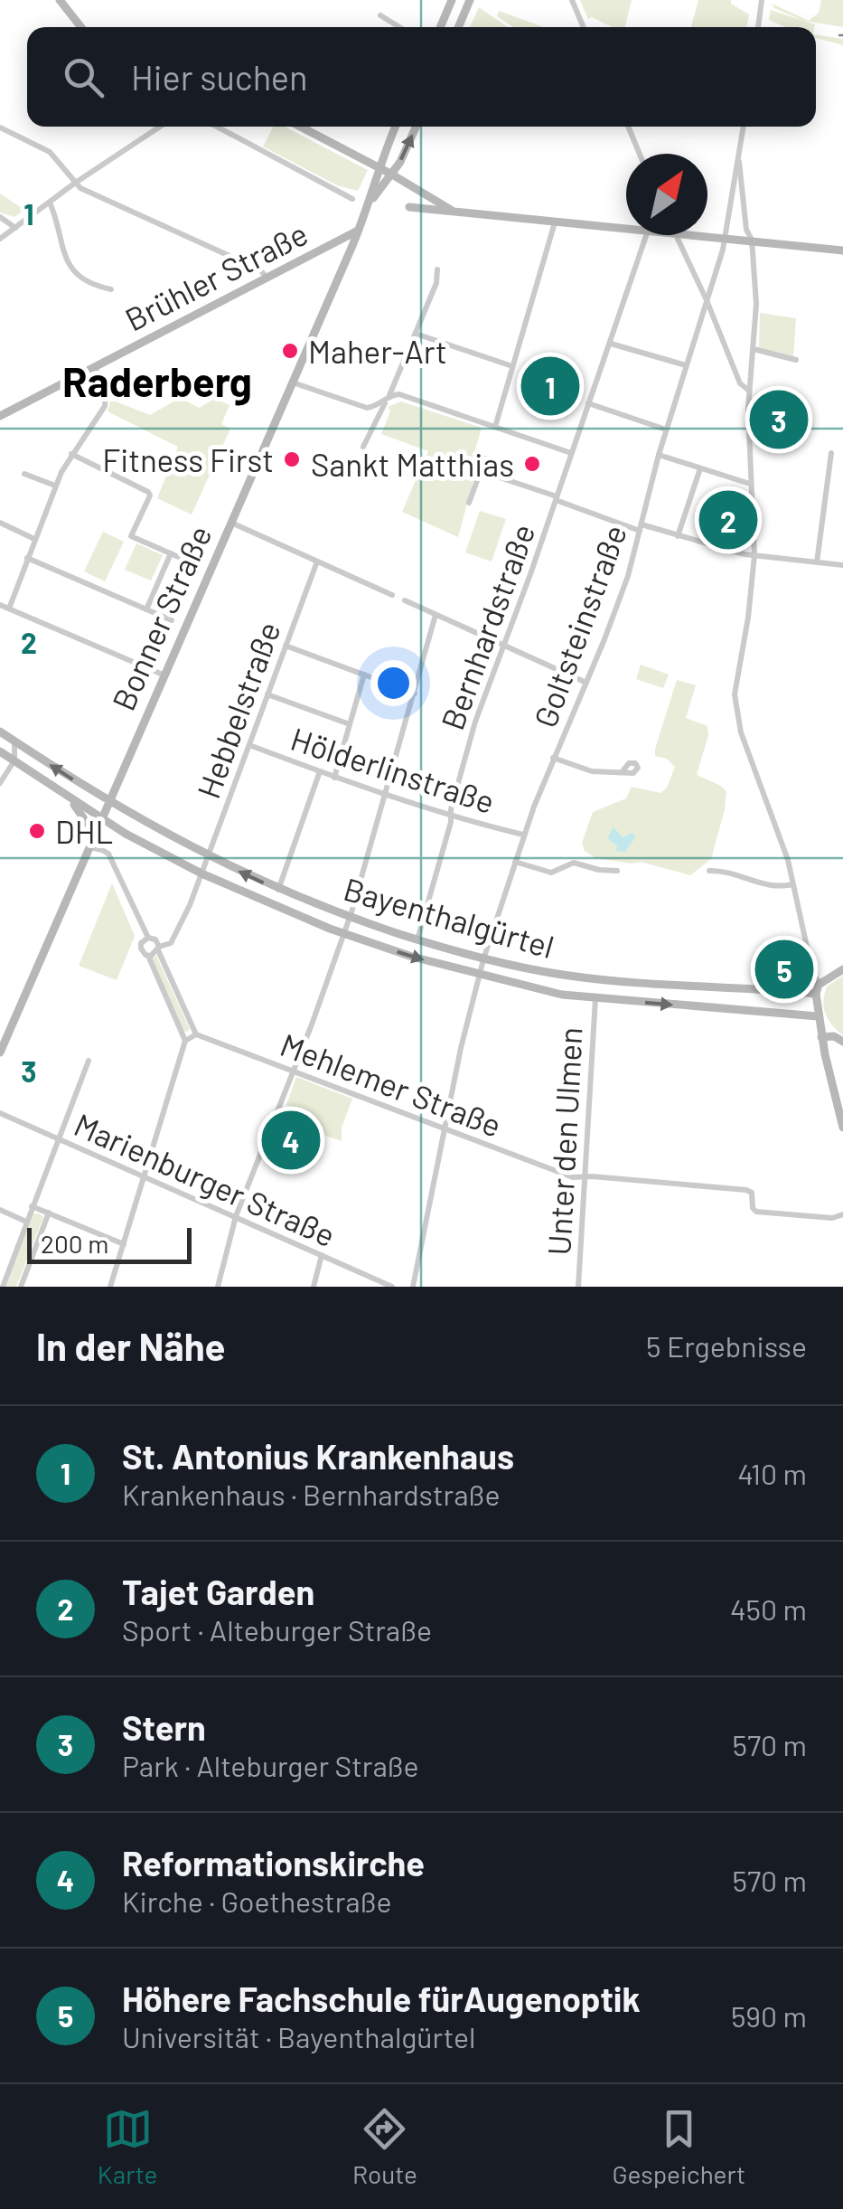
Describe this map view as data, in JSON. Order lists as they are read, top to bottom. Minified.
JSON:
{"streets":{"main road":["Brühler Straße","Bonner Straße","Bayenthalgürtel"],"street":["Goltsteinstraße","Bernhardstraße","Hebbelstraße","Hölderlinstraße","Mehlemer Straße","Unter den Ulmen","Marienburger Straße"]},"crossings":[["Brühler Straße","Bonner Straße"],["Bonner Straße","Bayenthalgürtel"],["Goltsteinstraße","Hölderlinstraße"],["Goltsteinstraße","Bayenthalgürtel"],["Goltsteinstraße","Mehlemer Straße"],["Bernhardstraße","Hölderlinstraße"],["Bernhardstraße","Bayenthalgürtel"],["Hebbelstraße","Hölderlinstraße"],["Hebbelstraße","Bayenthalgürtel"],["Bayenthalgürtel","Unter den Ulmen"],["Mehlemer Straße","Unter den Ulmen"]],"districts":["Raderberg"],"places":["Maher-Art","Fitness First","Sankt Matthias","DHL"],"scale_bar":"200 m","north":"top right","page":{"search":"Hier suchen","pins":["1","3","2","5","4"],"scale":"200 m","heading":["In der Nähe","5 Ergebnisse"],"list":[{"mark":"1","name":"St. Antonius Krankenhaus","note":"Krankenhaus · Bernhardstraße","value":"410 m"},{"mark":"2","name":"Tajet Garden","note":"Sport · Alteburger Straße","value":"450 m"},{"mark":"3","name":"Stern","note":"Park · Alteburger Straße","value":"570 m"},{"mark":"4","name":"Reformationskirche","note":"Kirche · Goethestraße","value":"570 m"},{"mark":"5","name":"Höhere Fachschule fürAugenoptik","note":"Universität · Bayenthalgürtel","value":"590 m"}],"nav":["Karte","Route","Gespeichert"]},"grid":{"rows":["1","2","3"]}}
